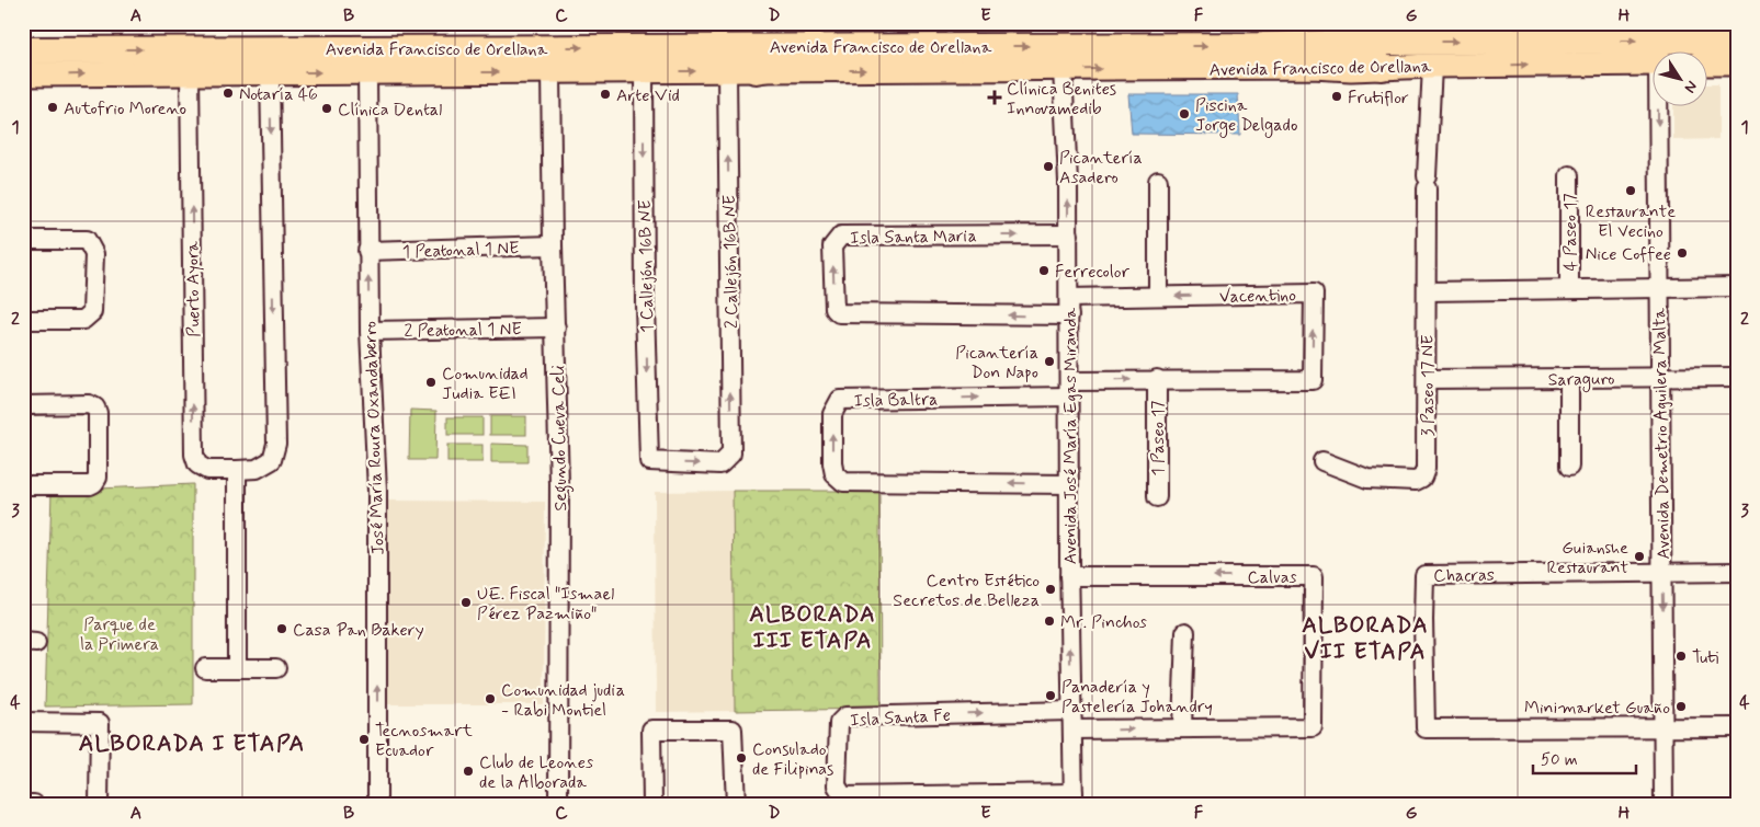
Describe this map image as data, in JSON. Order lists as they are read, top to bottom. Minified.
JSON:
{"streets":{"highway":["Avenida Francisco de Orellana"],"street":["4 Paseo 17","Isla Santa Maria","1 Peatonal 1 NE","2 Callejón 16B NE","1 Callejón 16B NE","Puerto Ayora","Vacentino","2 Peatonal 1 NE","Saraguro","3 Paseo 17 NE","Isla Baltra","Avenida Demetrio Aguilera Malta","Avenida José María Egas Miranda","José María Roura Oxandaberro","Segundo Cueva Celi","1 Paseo 17","Chacras","Calvas","Isla Santa Fe"]},"crossings":[["Avenida Francisco de Orellana","2 Callejón 16B NE"],["Avenida Francisco de Orellana","1 Callejón 16B NE"],["Avenida Francisco de Orellana","Puerto Ayora"],["Avenida Francisco de Orellana","3 Paseo 17 NE"],["Avenida Francisco de Orellana","Avenida José María Egas Miranda"],["Avenida Francisco de Orellana","José María Roura Oxandaberro"],["Avenida Francisco de Orellana","Segundo Cueva Celi"],["Isla Santa Maria","Vacentino"],["Isla Santa Maria","Avenida José María Egas Miranda"],["1 Peatonal 1 NE","José María Roura Oxandaberro"],["1 Peatonal 1 NE","Segundo Cueva Celi"],["2 Callejón 16B NE","1 Callejón 16B NE"],["Vacentino","Isla Baltra"],["Vacentino","Avenida José María Egas Miranda"],["Vacentino","1 Paseo 17"],["2 Peatonal 1 NE","José María Roura Oxandaberro"],["2 Peatonal 1 NE","Segundo Cueva Celi"],["Saraguro","3 Paseo 17 NE"],["Saraguro","Avenida Demetrio Aguilera Malta"],["Isla Baltra","Avenida José María Egas Miranda"],["Avenida Demetrio Aguilera Malta","Chacras"],["Avenida José María Egas Miranda","Calvas"],["Avenida José María Egas Miranda","Isla Santa Fe"]],"one_way":["Avenida Francisco de Orellana","2 Callejón 16B NE","1 Callejón 16B NE","Avenida Demetrio Aguilera Malta"],"districts":["ALBORADA III ETAPA","ALBORADA VII ETAPA","ALBORADA I ETAPA"],"parks":["Parque de la Primera"],"places":{"other":["Notaría 46","Arte Vid","Frutiflor","Autofrio Moreno","Clínica Dental","Piscina Jorge Delgado","Picantería Asadero","Restaurante El Vecino","Nice Coffee","Ferrecolor","Picantería Don Napo","Comunidad Judia EEI","Guianshe Restaurant","Centro Estético Secretos de Belleza","UE. Fiscal \"Ismael Pérez Pazmiño\"","Mr. Pinchos","Casa Pan Bakery","Tuti","Panadería y Pastelería Johandry","Comunidad judia - Rabi Montiel","Minimarket Guaño","Tecnosmart Ecuador","Consulado de Filipinas","Club de Leones de la Alborada"],"health":["Clínica Benites Innovamedib"]},"scale_bar":"50 m","north":"bottom right","grid":{"columns":["A","B","C","D","E","F","G","H"],"rows":["1","2","3","4"]}}
